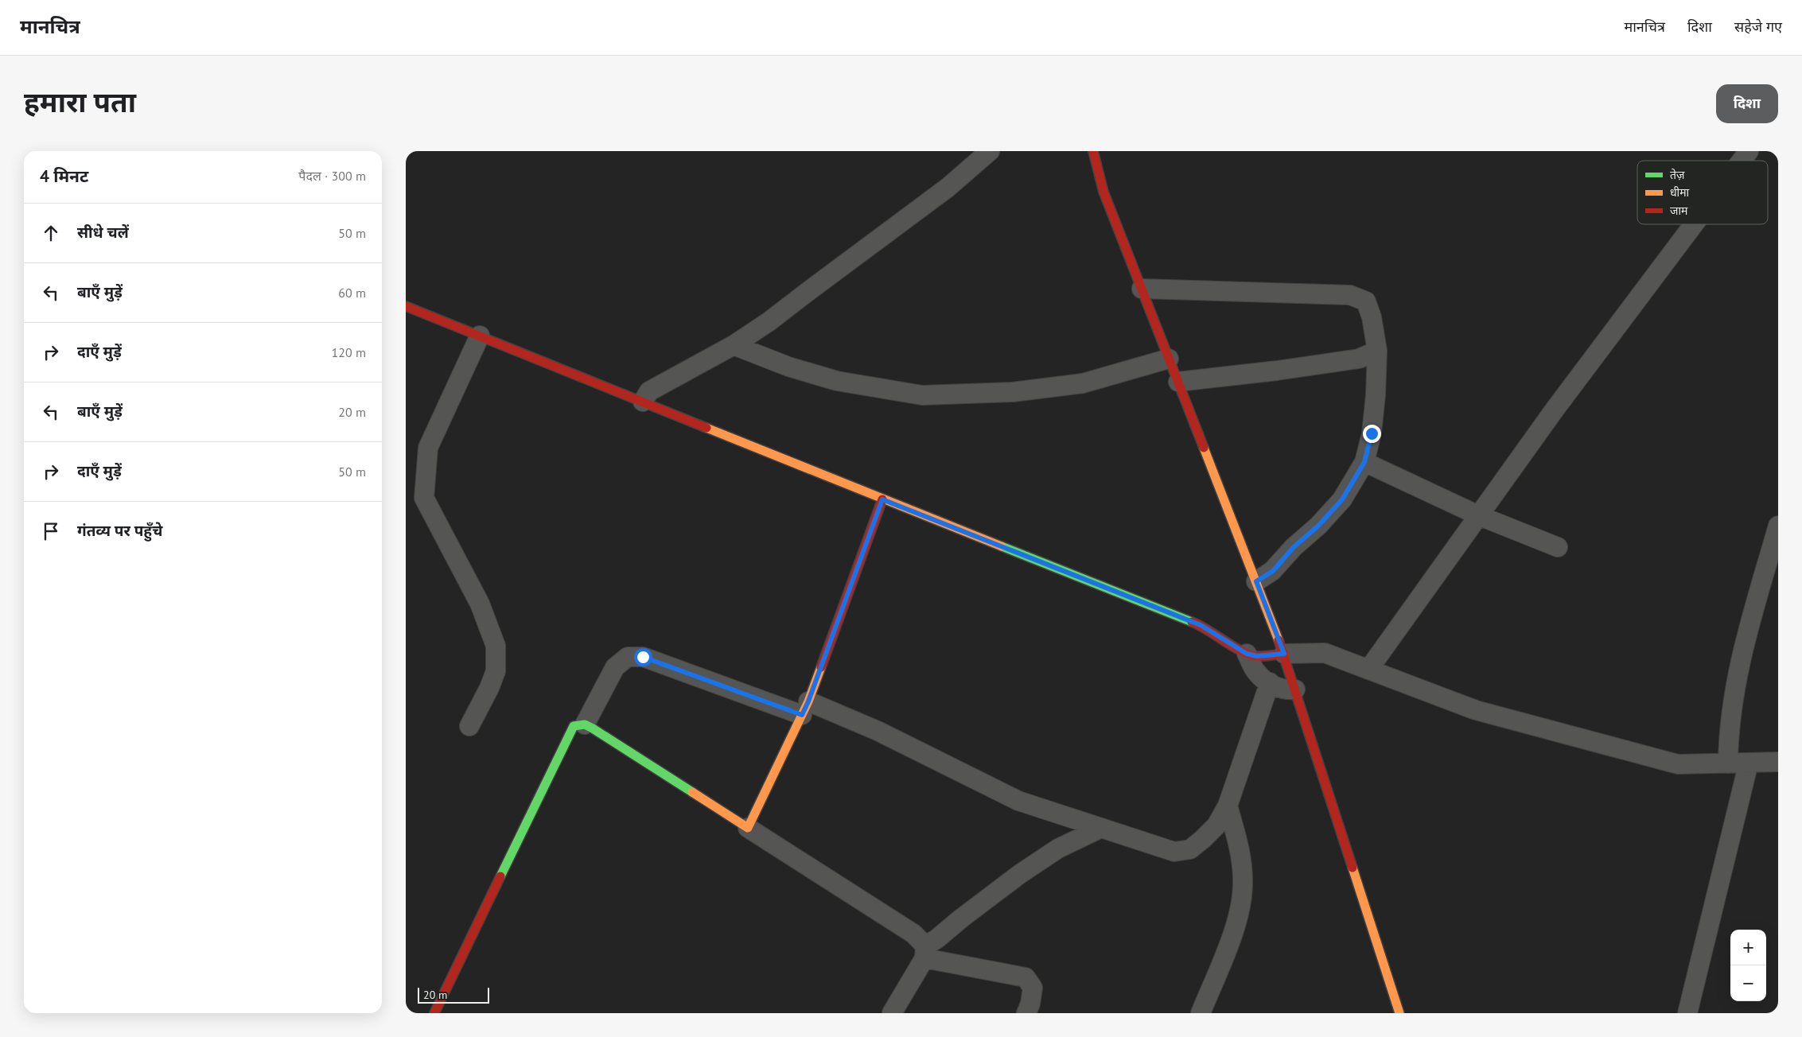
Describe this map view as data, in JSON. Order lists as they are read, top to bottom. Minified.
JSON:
{"legend":["तेज़","धीमा","जाम"],"scale_bar":"20 m","page":{"header":"मानचित्र","nav":["मानचित्र","दिशा","सहेजे गए"],"title":"हमारा पता","buttons":"दिशा","heading":["4 मिनट","पैदल · 300 m"],"list":[["सीधे चलें","50 m"],["बाएँ मुड़ें","60 m"],["दाएँ मुड़ें","120 m"],["बाएँ मुड़ें","20 m"],["दाएँ मुड़ें","50 m"],"गंतव्य पर पहुँचे"],"map_buttons":["+","−"],"scale":"20 m"}}
